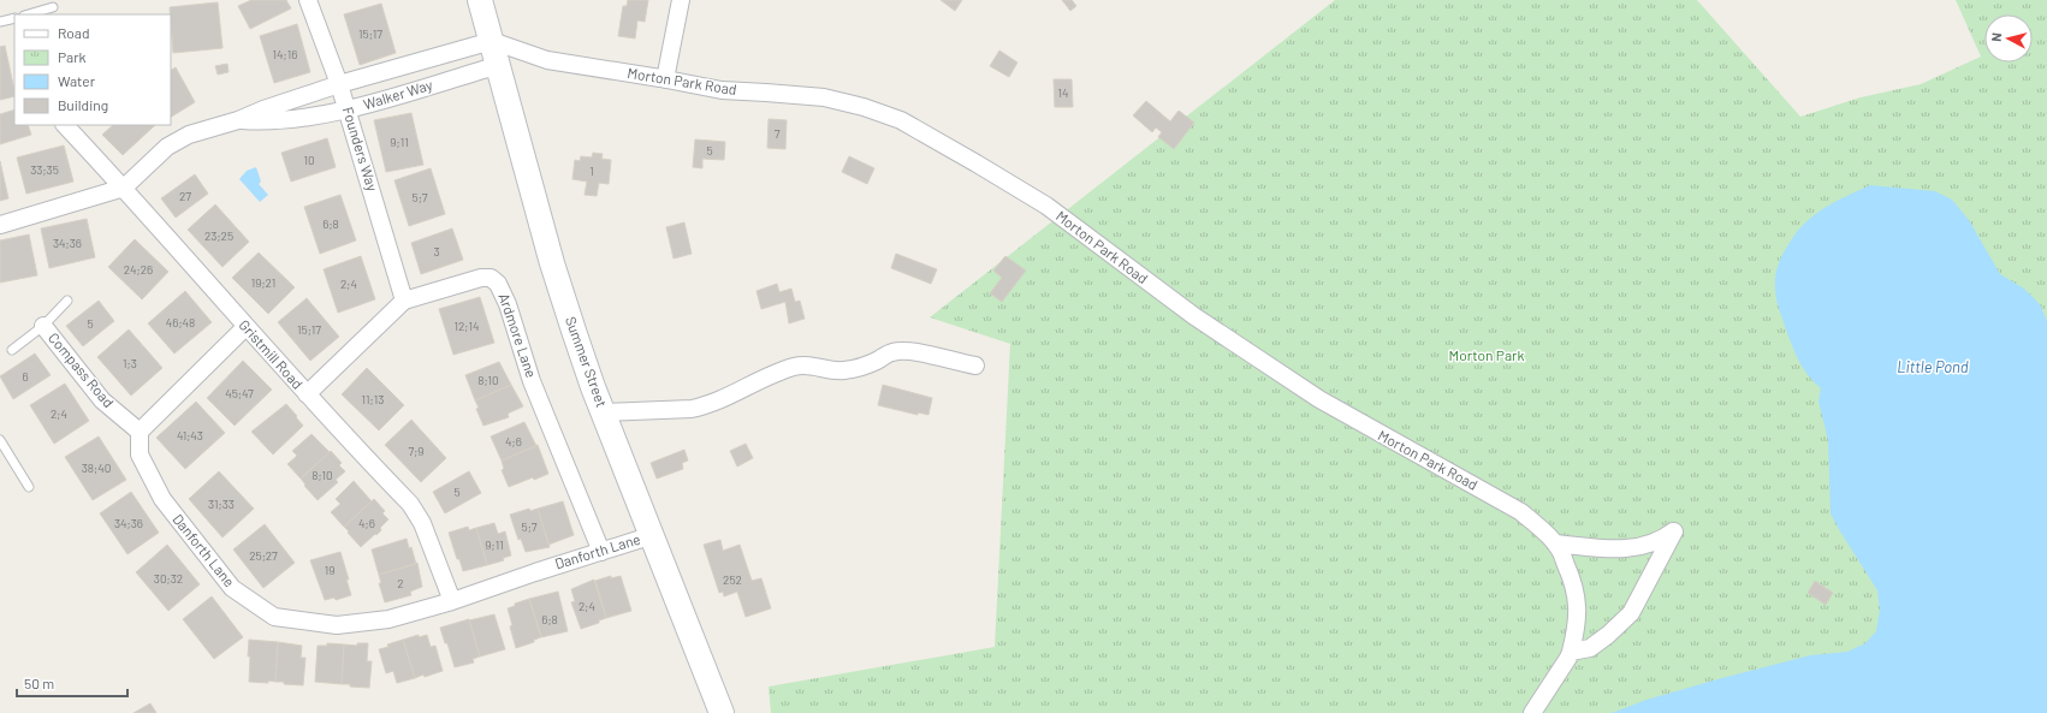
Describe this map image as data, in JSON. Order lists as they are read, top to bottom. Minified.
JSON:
{"streets":{"main road":["Summer Street"],"street":["Morton Park Road","Walker Way","Founders Way","Ardmore Lane","Gristmill Road","Compass Road","Danforth Lane"]},"crossings":[["Morton Park Road","Walker Way"],["Morton Park Road","Summer Street"],["Walker Way","Founders Way"],["Walker Way","Gristmill Road"],["Walker Way","Summer Street"],["Founders Way","Ardmore Lane"],["Ardmore Lane","Gristmill Road"],["Ardmore Lane","Danforth Lane"],["Gristmill Road","Danforth Lane"],["Summer Street","Danforth Lane"],["Compass Road","Danforth Lane"]],"water":["Little Pond"],"parks":["Morton Park"],"house_numbers":["15;17","14;16","14","7","9;11","5","10","33;35","1","27","5;7","6;8","23;25","34;36","3","24;26","19;21","2;4","46;48","5","12;14","15;17","1;3","6","8;10","45;47","11;13","2;4","41;43","4;6","7;9","38;40","8;10","5","31;33","34;36","4;6","5;7","9;11","25;27","19","30;32","252","2","2;4","6;8"],"legend":["Road","Park","Water","Building"],"scale_bar":"50 m","north":"left"}
